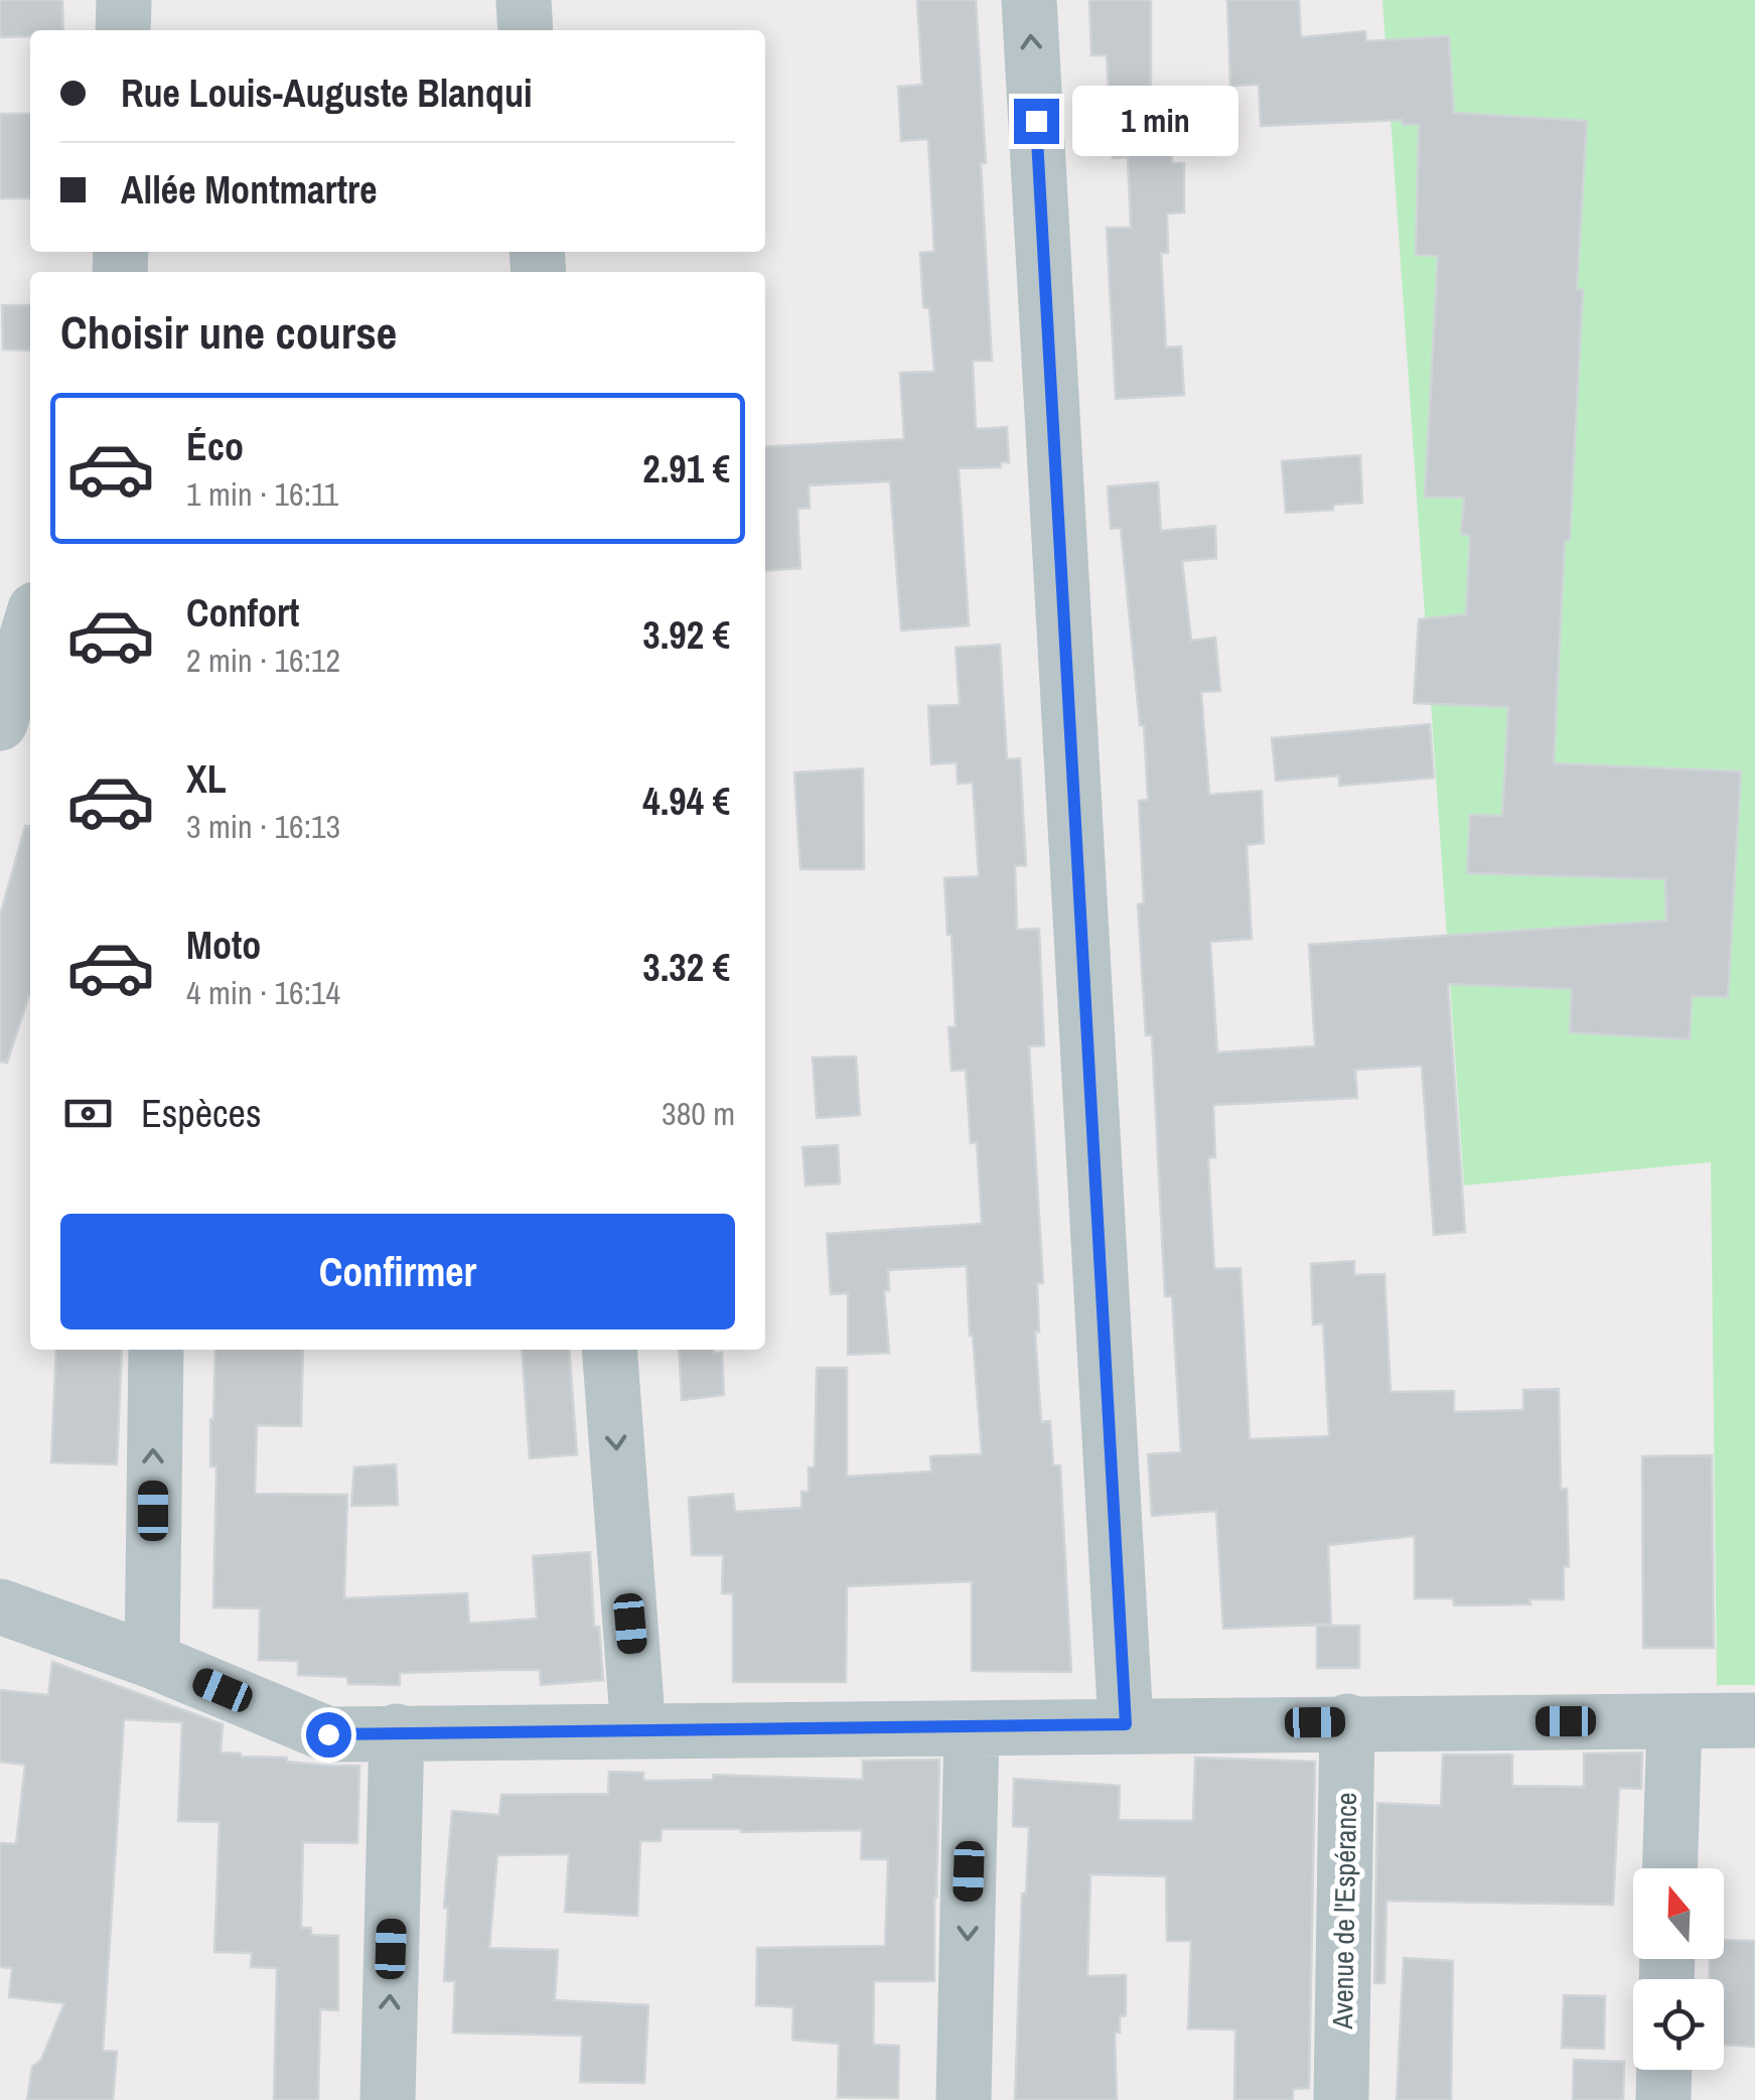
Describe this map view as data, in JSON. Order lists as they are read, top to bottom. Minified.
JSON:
{"streets":{"street":["Avenue de l'Espérance"]},"north":"top","page":{"banner":["Rue Louis-Auguste Blanqui","Allée Montmartre"],"bubble":"1 min","heading":"Choisir une course","list":[{"name":"Éco","note":"1 min · 16:11","value":"2.91 €"},{"name":"Confort","note":"2 min · 16:12","value":"3.92 €"},{"name":"XL","note":"3 min · 16:13","value":"4.94 €"},{"name":"Moto","note":"4 min · 16:14","value":"3.32 €"}],"pay":["Espèces","380 m"],"buttons":"Confirmer"}}
